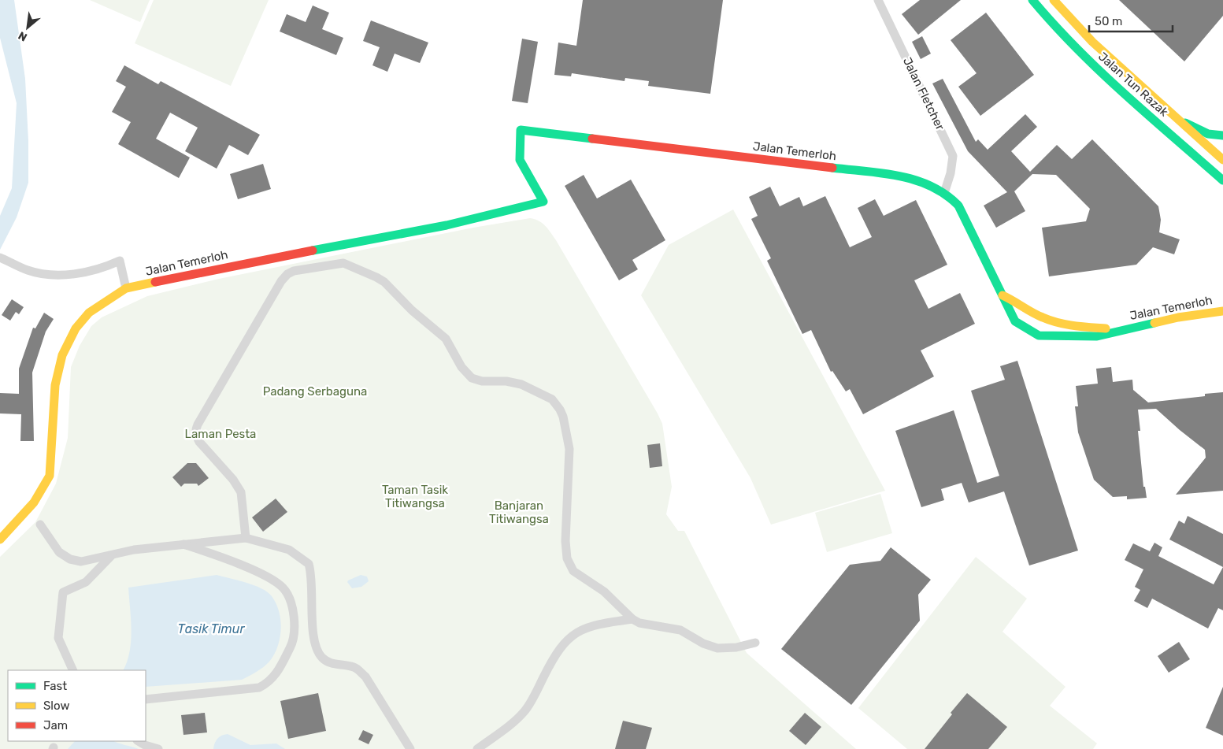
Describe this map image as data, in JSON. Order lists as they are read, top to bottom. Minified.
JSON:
{"streets":{"street":["Jalan Tun Razak","Jalan Fletcher","Jalan Temerloh"]},"crossings":[["Jalan Fletcher","Jalan Temerloh"]],"water":["Tasik Timur"],"parks":["Padang Serbaguna","Laman Pesta","Taman Tasik Titiwangsa","Banjaran Titiwangsa"],"legend":["Fast","Slow","Jam"],"scale_bar":"50 m","north":"bottom left"}
